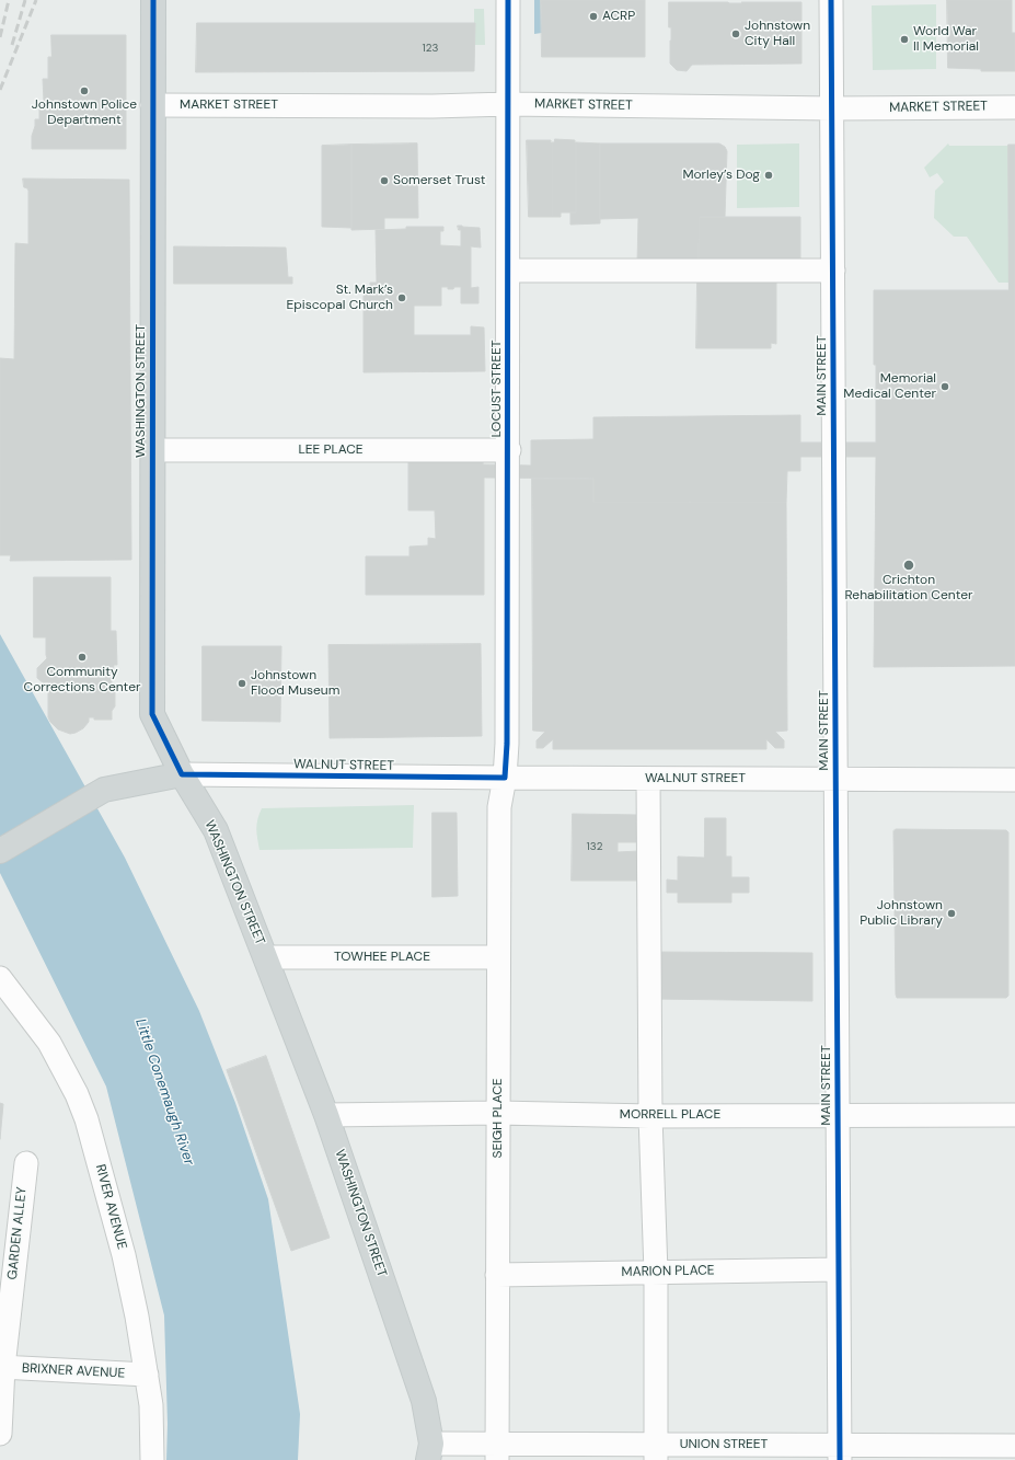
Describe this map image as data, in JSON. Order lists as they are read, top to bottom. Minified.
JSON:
{"streets":{"main road":["WASHINGTON STREET","WALNUT STREET"],"street":["MARKET STREET","MAIN STREET","LOCUST STREET","LEE PLACE","TOWHEE PLACE","MORRELL PLACE","SEIGH PLACE","RIVER AVENUE","GARDEN ALLEY","MARION PLACE","BRIXNER AVENUE","UNION STREET"]},"crossings":[["MARKET STREET","MAIN STREET"],["MARKET STREET","LOCUST STREET"],["MARKET STREET","WASHINGTON STREET"],["MAIN STREET","WALNUT STREET"],["MAIN STREET","MORRELL PLACE"],["MAIN STREET","MARION PLACE"],["MAIN STREET","UNION STREET"],["LOCUST STREET","LEE PLACE"],["LOCUST STREET","WALNUT STREET"],["LOCUST STREET","SEIGH PLACE"],["WASHINGTON STREET","LEE PLACE"],["WASHINGTON STREET","WALNUT STREET"],["WASHINGTON STREET","TOWHEE PLACE"],["WASHINGTON STREET","MORRELL PLACE"],["WASHINGTON STREET","UNION STREET"],["WALNUT STREET","SEIGH PLACE"],["TOWHEE PLACE","SEIGH PLACE"],["MORRELL PLACE","SEIGH PLACE"],["SEIGH PLACE","MARION PLACE"],["SEIGH PLACE","UNION STREET"],["RIVER AVENUE","BRIXNER AVENUE"],["GARDEN ALLEY","BRIXNER AVENUE"]],"water":["Little Conemaugh River"],"places":["ACRP","Johnstown City Hall","World War II Memorial","Johnstown Police Department","Morley’s Dog","Somerset Trust","St. Mark’s Episcopal Church","Memorial Medical Center","Crichton Rehabilitation Center","Community Corrections Center","Johnstown Flood Museum","Johnstown Public Library"],"house_numbers":["123","132"]}
